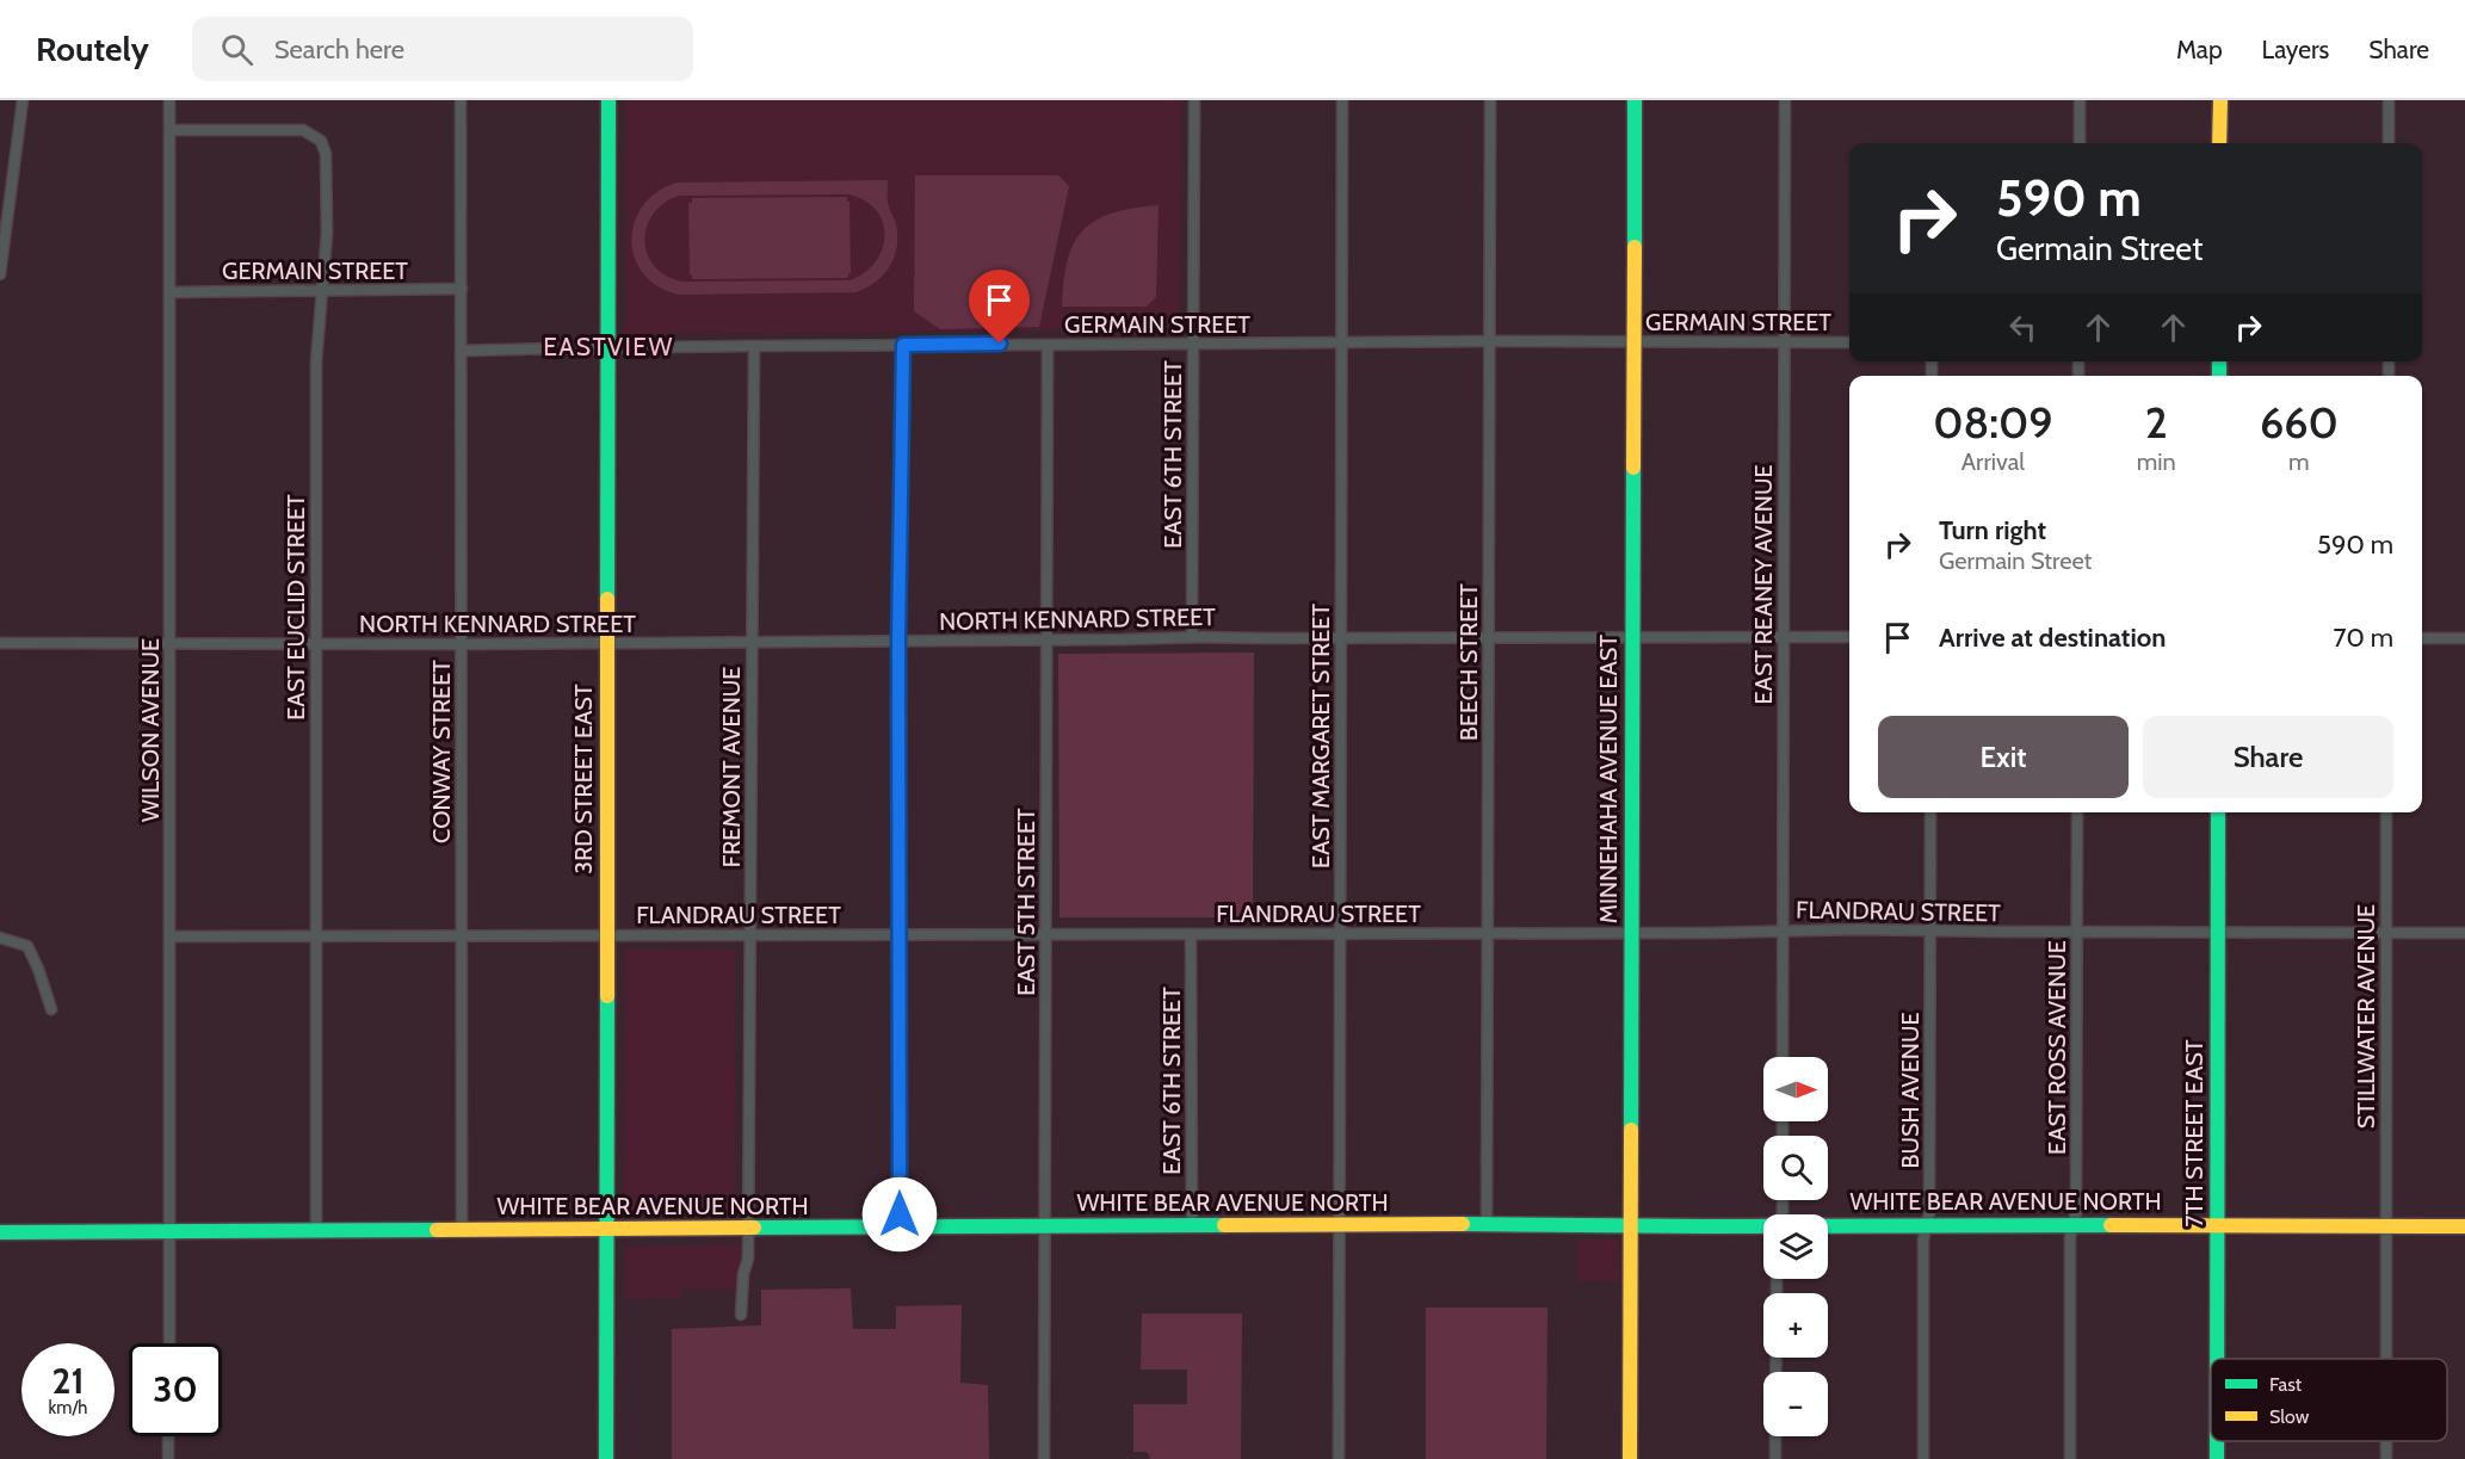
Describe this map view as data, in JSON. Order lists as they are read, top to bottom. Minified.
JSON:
{"streets":{"main road":["3RD STREET EAST","MINNEHAHA AVENUE EAST","7TH STREET EAST","WHITE BEAR AVENUE NORTH"],"street":["GERMAIN STREET","EAST 6TH STREET","EAST REANEY AVENUE","EAST EUCLID STREET","NORTH KENNARD STREET","BEECH STREET","WILSON AVENUE","EAST MARGARET STREET","CONWAY STREET","FREMONT AVENUE","EAST 5TH STREET","FLANDRAU STREET","STILLWATER AVENUE","EAST ROSS AVENUE","BUSH AVENUE"]},"crossings":[["GERMAIN STREET","EAST 6TH STREET"],["GERMAIN STREET","EAST REANEY AVENUE"],["GERMAIN STREET","EAST EUCLID STREET"],["GERMAIN STREET","BEECH STREET"],["GERMAIN STREET","WILSON AVENUE"],["GERMAIN STREET","EAST MARGARET STREET"],["GERMAIN STREET","CONWAY STREET"],["GERMAIN STREET","FREMONT AVENUE"],["GERMAIN STREET","3RD STREET EAST"],["GERMAIN STREET","MINNEHAHA AVENUE EAST"],["GERMAIN STREET","EAST 5TH STREET"],["EAST 6TH STREET","NORTH KENNARD STREET"],["EAST 6TH STREET","FLANDRAU STREET"],["EAST 6TH STREET","WHITE BEAR AVENUE NORTH"],["EAST REANEY AVENUE","NORTH KENNARD STREET"],["EAST REANEY AVENUE","FLANDRAU STREET"],["EAST EUCLID STREET","NORTH KENNARD STREET"],["EAST EUCLID STREET","WILSON AVENUE"],["EAST EUCLID STREET","FLANDRAU STREET"],["EAST EUCLID STREET","WHITE BEAR AVENUE NORTH"],["NORTH KENNARD STREET","BEECH STREET"],["NORTH KENNARD STREET","WILSON AVENUE"],["NORTH KENNARD STREET","EAST MARGARET STREET"],["NORTH KENNARD STREET","CONWAY STREET"],["NORTH KENNARD STREET","FREMONT AVENUE"],["NORTH KENNARD STREET","3RD STREET EAST"],["NORTH KENNARD STREET","MINNEHAHA AVENUE EAST"],["NORTH KENNARD STREET","EAST 5TH STREET"],["BEECH STREET","FLANDRAU STREET"],["BEECH STREET","WHITE BEAR AVENUE NORTH"],["WILSON AVENUE","FLANDRAU STREET"],["WILSON AVENUE","WHITE BEAR AVENUE NORTH"],["EAST MARGARET STREET","FLANDRAU STREET"],["EAST MARGARET STREET","WHITE BEAR AVENUE NORTH"],["CONWAY STREET","FLANDRAU STREET"],["CONWAY STREET","WHITE BEAR AVENUE NORTH"],["FREMONT AVENUE","FLANDRAU STREET"],["FREMONT AVENUE","WHITE BEAR AVENUE NORTH"],["3RD STREET EAST","FLANDRAU STREET"],["3RD STREET EAST","WHITE BEAR AVENUE NORTH"],["MINNEHAHA AVENUE EAST","FLANDRAU STREET"],["MINNEHAHA AVENUE EAST","WHITE BEAR AVENUE NORTH"],["EAST 5TH STREET","FLANDRAU STREET"],["EAST 5TH STREET","WHITE BEAR AVENUE NORTH"],["FLANDRAU STREET","STILLWATER AVENUE"],["FLANDRAU STREET","EAST ROSS AVENUE"],["FLANDRAU STREET","BUSH AVENUE"],["FLANDRAU STREET","7TH STREET EAST"],["STILLWATER AVENUE","WHITE BEAR AVENUE NORTH"],["EAST ROSS AVENUE","WHITE BEAR AVENUE NORTH"],["BUSH AVENUE","WHITE BEAR AVENUE NORTH"],["7TH STREET EAST","WHITE BEAR AVENUE NORTH"]],"districts":["EASTVIEW"],"legend":["Fast","Slow"],"north":"right","page":{"header":"Routely","search":"Search here","nav":["Map","Layers","Share"],"turn":["590 m","Germain Street"],"eta":["08:09","Arrival","2","min","660","m"],"list":[{"name":"Turn right","note":"Germain Street","value":"590 m"},{"name":"Arrive at destination","value":"70 m"}],"buttons":["Exit","Share"],"map_buttons":["+","−"],"speed":"21 km/h","limit":"30"}}
